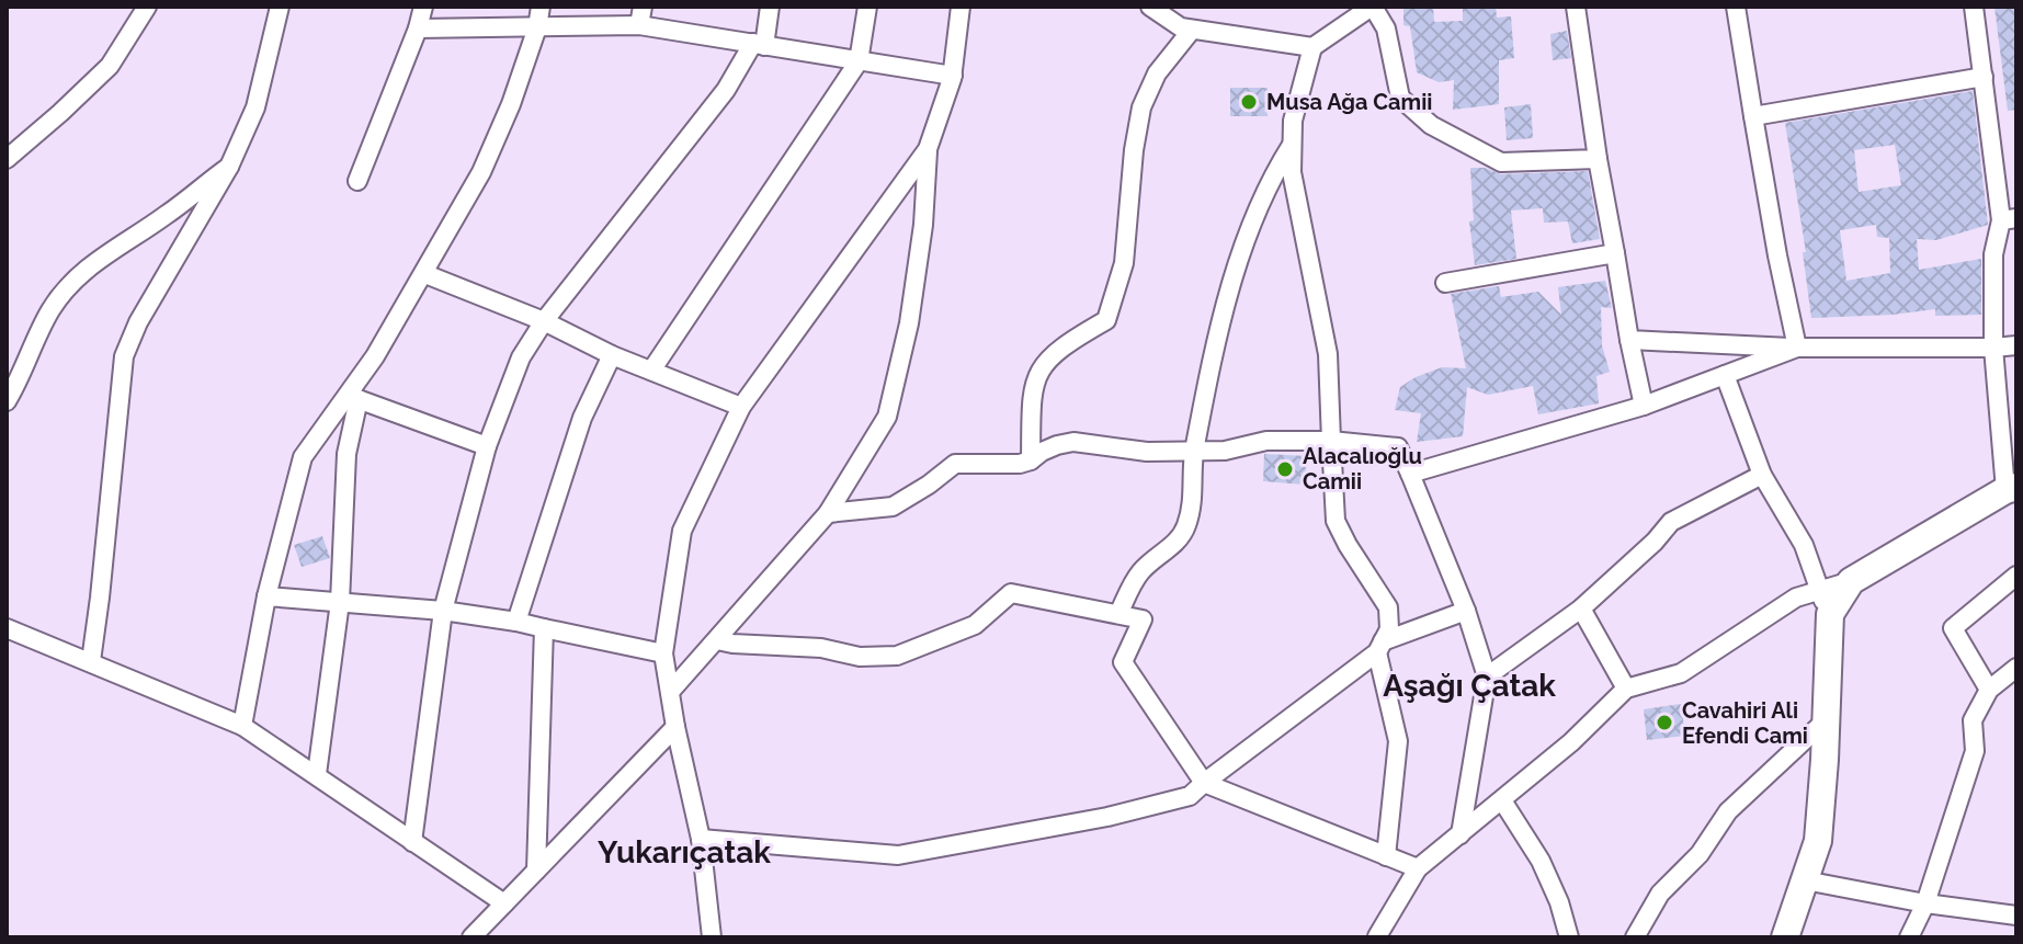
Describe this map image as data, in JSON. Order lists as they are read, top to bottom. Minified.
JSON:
{"districts":["Aşağı Çatak","Yukarıçatak"],"places":["Musa Ağa Camii","Alacalıoğlu Camii","Cavahiri Ali Efendi Cami"]}
